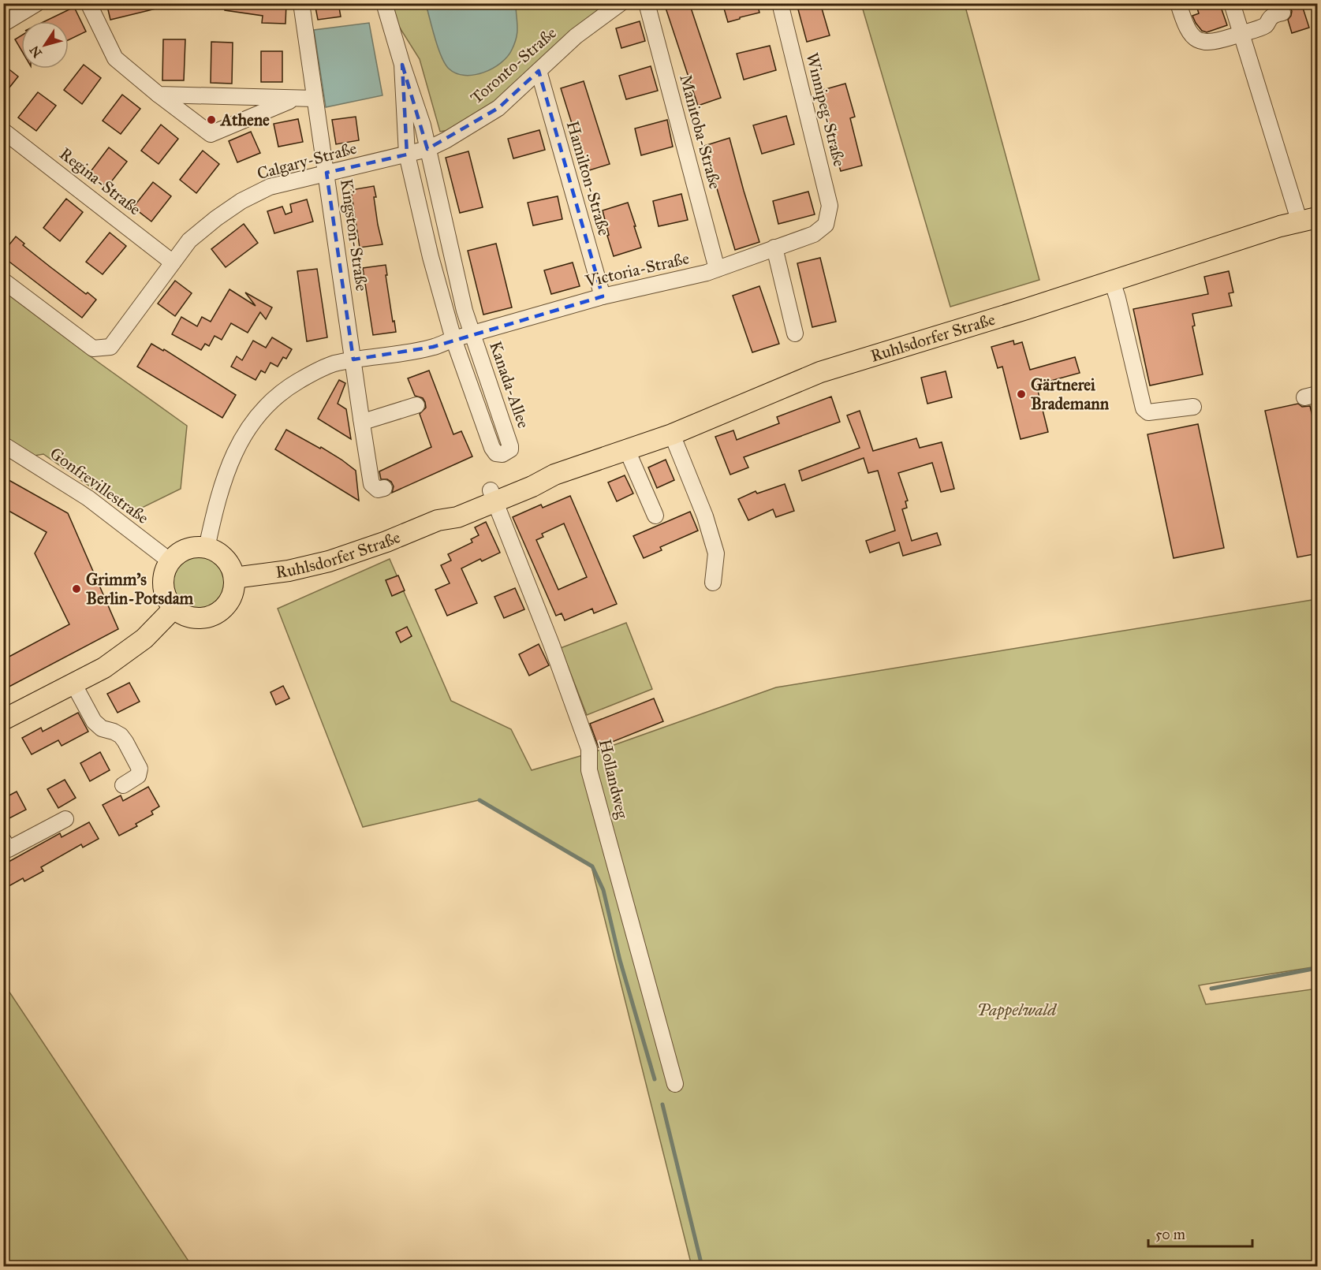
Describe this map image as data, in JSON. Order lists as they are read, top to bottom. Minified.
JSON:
{"streets":{"main road":["Ruhlsdorfer Straße"],"street":["Toronto-Straße","Winnipeg-Straße","Manitoba-Straße","Calgary-Straße","Hamilton-Straße","Regina-Straße","Kingston-Straße","Victoria-Straße","Kanada-Allee","Gonfrevillestraße","Hollandweg"]},"crossings":[["Toronto-Straße","Calgary-Straße"],["Toronto-Straße","Hamilton-Straße"],["Toronto-Straße","Kanada-Allee"],["Winnipeg-Straße","Victoria-Straße"],["Manitoba-Straße","Victoria-Straße"],["Calgary-Straße","Regina-Straße"],["Calgary-Straße","Kingston-Straße"],["Calgary-Straße","Kanada-Allee"],["Hamilton-Straße","Victoria-Straße"],["Kingston-Straße","Victoria-Straße"],["Victoria-Straße","Ruhlsdorfer Straße"],["Victoria-Straße","Kanada-Allee"],["Victoria-Straße","Gonfrevillestraße"],["Ruhlsdorfer Straße","Gonfrevillestraße"],["Ruhlsdorfer Straße","Hollandweg"]],"parks":["Pappelwald"],"places":["Athene","Gärtnerei Brademann","Grimm's Berlin-Potsdam"],"scale_bar":"50 m","north":"bottom left"}
